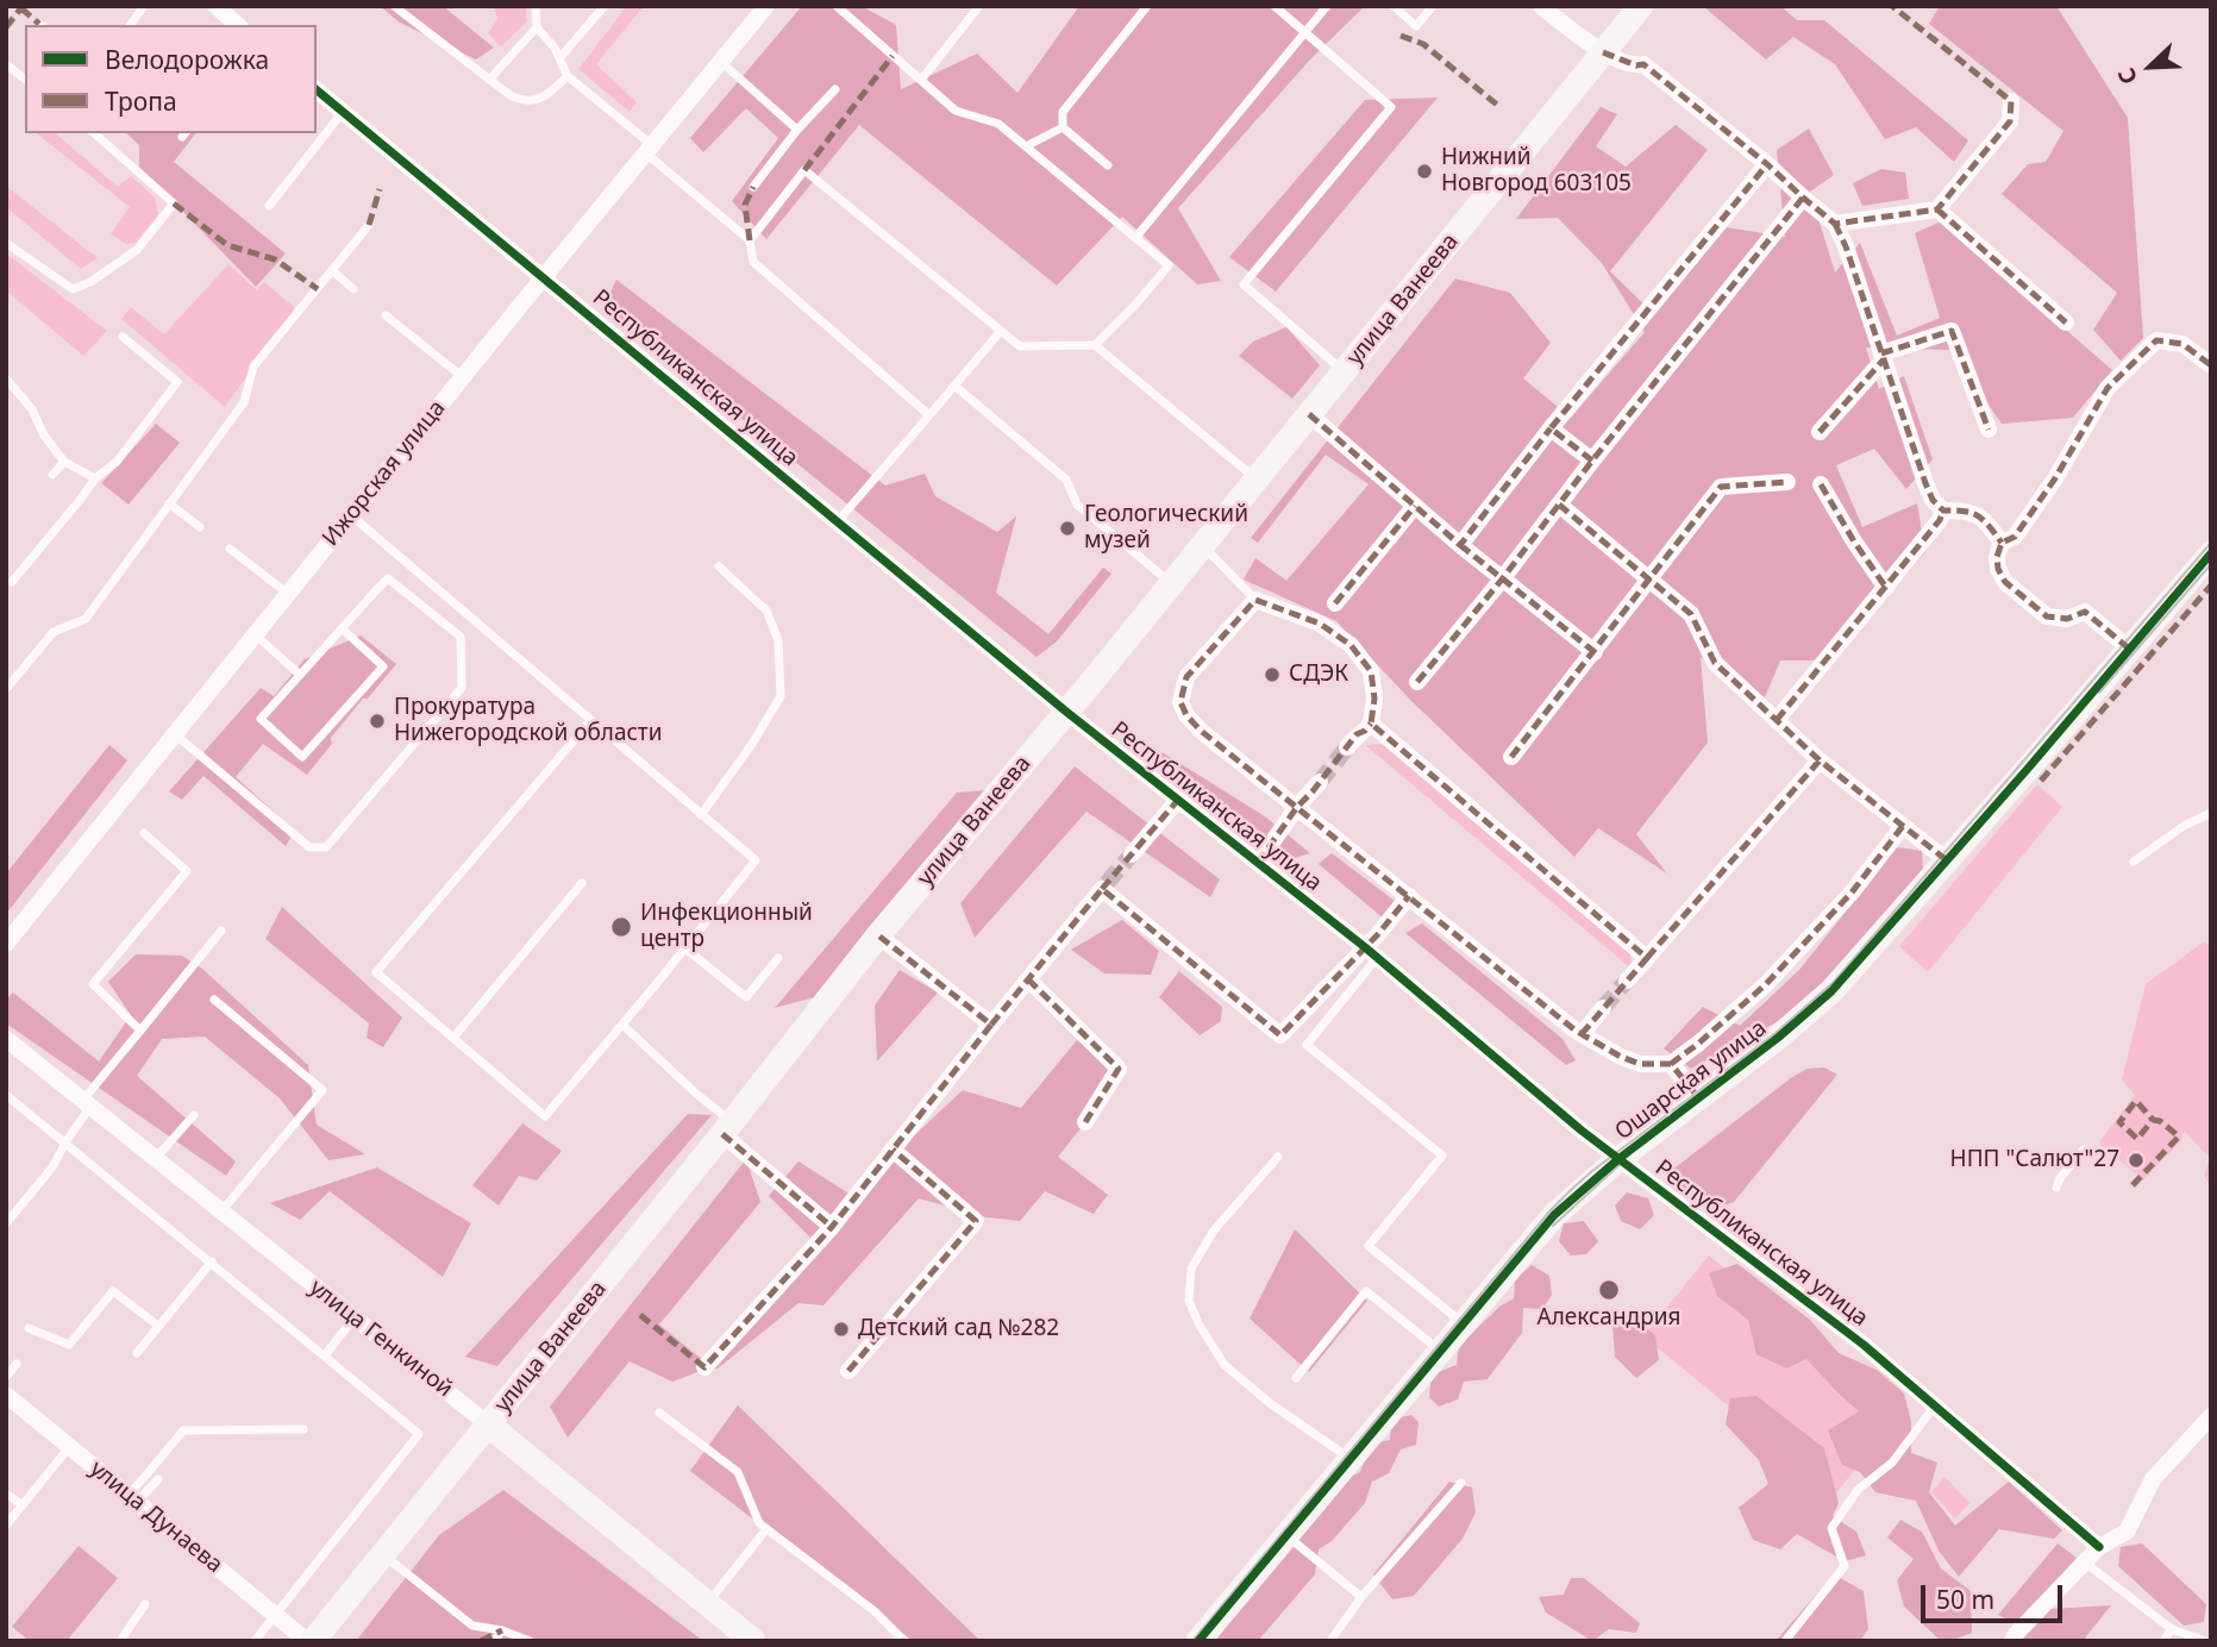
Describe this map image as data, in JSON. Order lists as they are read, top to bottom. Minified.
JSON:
{"streets":{"main road":["улица Ванеева","Ошарская улица","улица Генкиной"],"street":["Республиканская улица","Ижорская улица","улица Дунаева"]},"crossings":[["улица Ванеева","Республиканская улица"],["улица Ванеева","улица Генкиной"],["Республиканская улица","Ижорская улица"],["Республиканская улица","Ошарская улица"]],"places":["Нижний Новгород 603105","Геологический музей","СДЭК","Прокуратура Нижегородской области","Инфекционный центр","НПП \"Салют\"27","Александрия","Детский сад №282"],"legend":["Велодорожка","Тропа"],"scale_bar":"50 m","north":"bottom left"}
